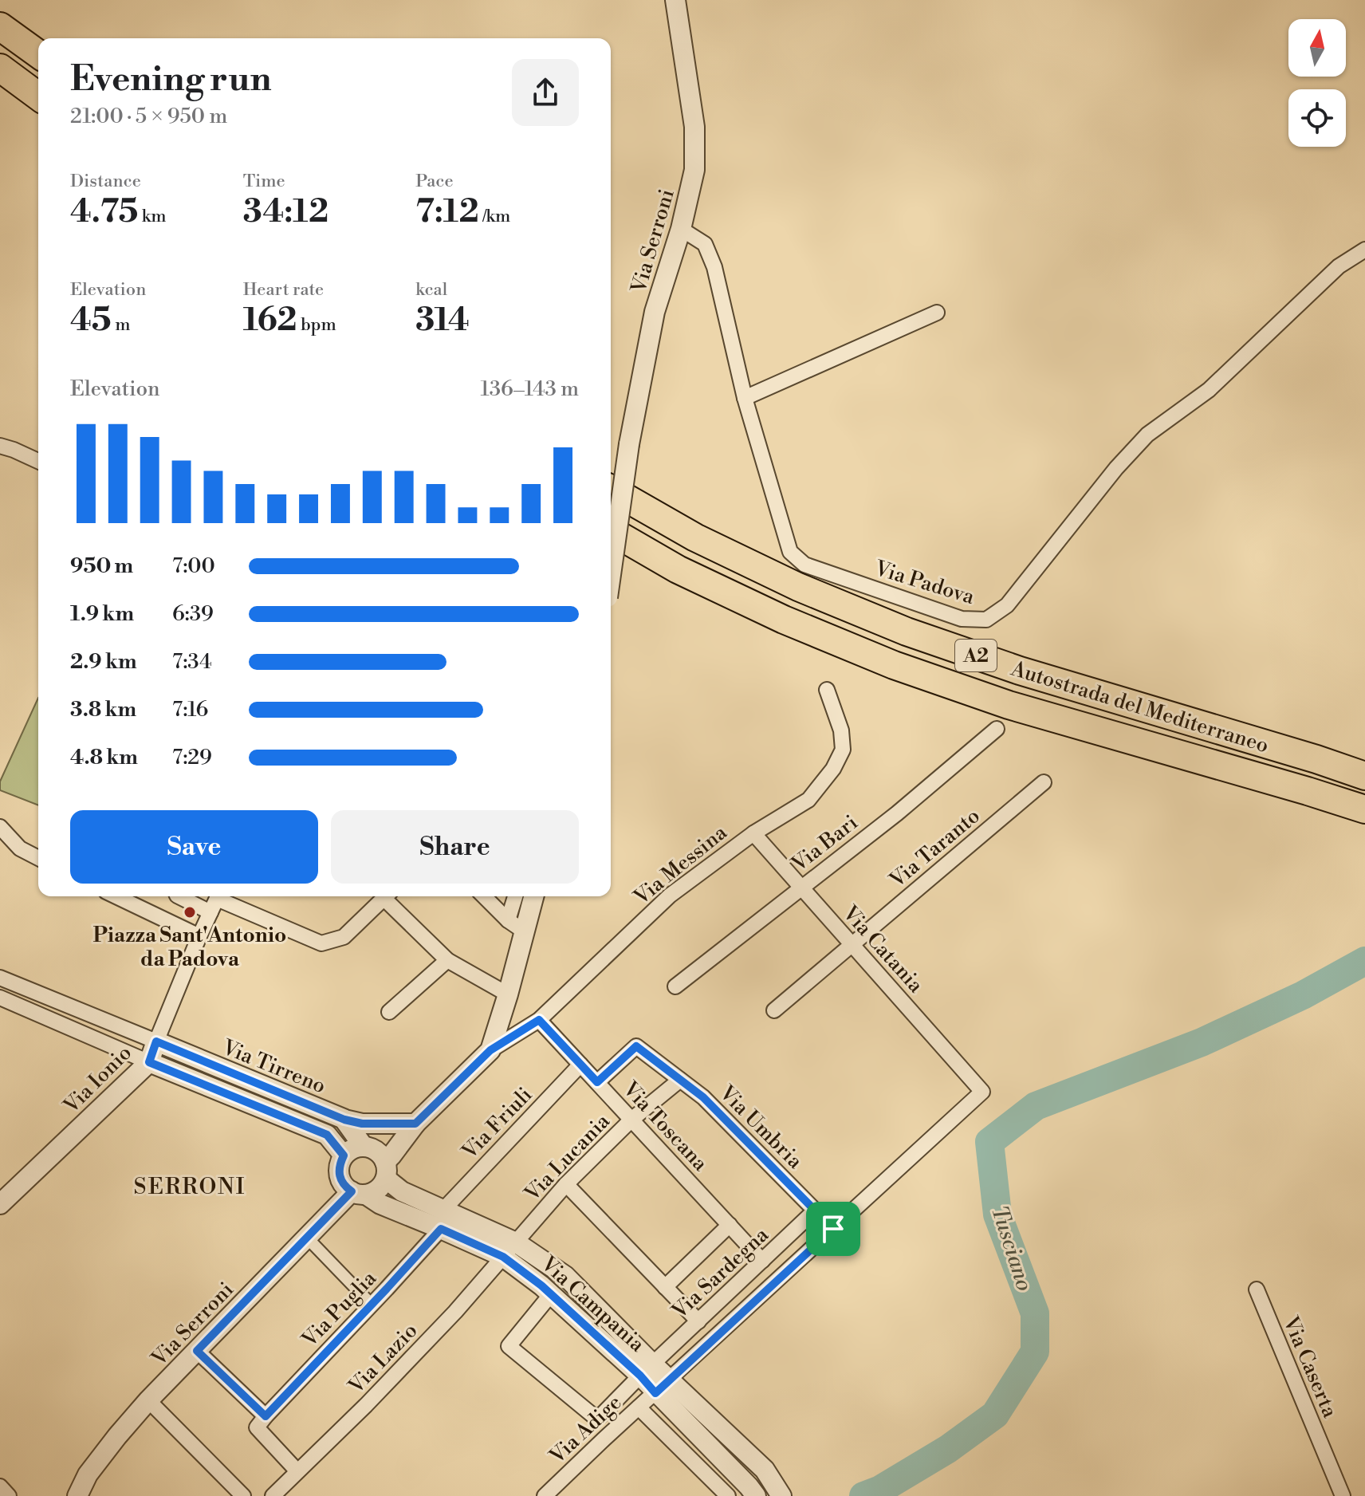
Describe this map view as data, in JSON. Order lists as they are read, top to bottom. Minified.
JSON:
{"streets":{"highway":["A2","Autostrada del Mediterraneo"],"street":["Via Serroni","Via Padova","Via Bari","Via Taranto","Via Messina","Via Catania","Via Tirreno","Via Ionio","Via Friuli","Via Toscana","Via Umbria","Via Lucania","Via Sardegna","Via Campania","Via Puglia","Via Lazio","Via Caserta","Via Adige"]},"crossings":[["Via Serroni","Via Padova"],["Via Serroni","Via Campania"],["Via Bari","Via Catania"],["Via Taranto","Via Catania"],["Via Messina","Via Catania"],["Via Messina","Via Toscana"],["Via Catania","Via Adige"],["Via Tirreno","Via Ionio"],["Via Friuli","Via Toscana"],["Via Friuli","Via Campania"],["Via Friuli","Via Puglia"],["Via Toscana","Via Umbria"],["Via Toscana","Via Lucania"],["Via Toscana","Via Sardegna"],["Via Umbria","Via Lucania"],["Via Umbria","Via Sardegna"],["Via Umbria","Via Adige"],["Via Lucania","Via Campania"],["Via Lucania","Via Lazio"],["Via Sardegna","Via Campania"],["Via Campania","Via Puglia"],["Via Campania","Via Lazio"],["Via Campania","Via Adige"]],"districts":["SERRONI"],"water":["Tusciano"],"places":["Piazza Sant'Antonio da Padova"],"north":"top","page":{"heading":["Evening run","21:00 · 5 × 950 m"],"stats":[["Distance","4.75 km"],["Time","34:12"],["Pace","7:12 /km"],["Elevation","45 m"],["Heart rate","162 bpm"],["kcal","314"]],"chart":["Elevation","136–143 m"],"list":[{"name":"950 m","note":"7:00"},{"name":"1.9 km","note":"6:39"},{"name":"2.9 km","note":"7:34"},{"name":"3.8 km","note":"7:16"},{"name":"4.8 km","note":"7:29"}],"buttons":["Save","Share"]}}
